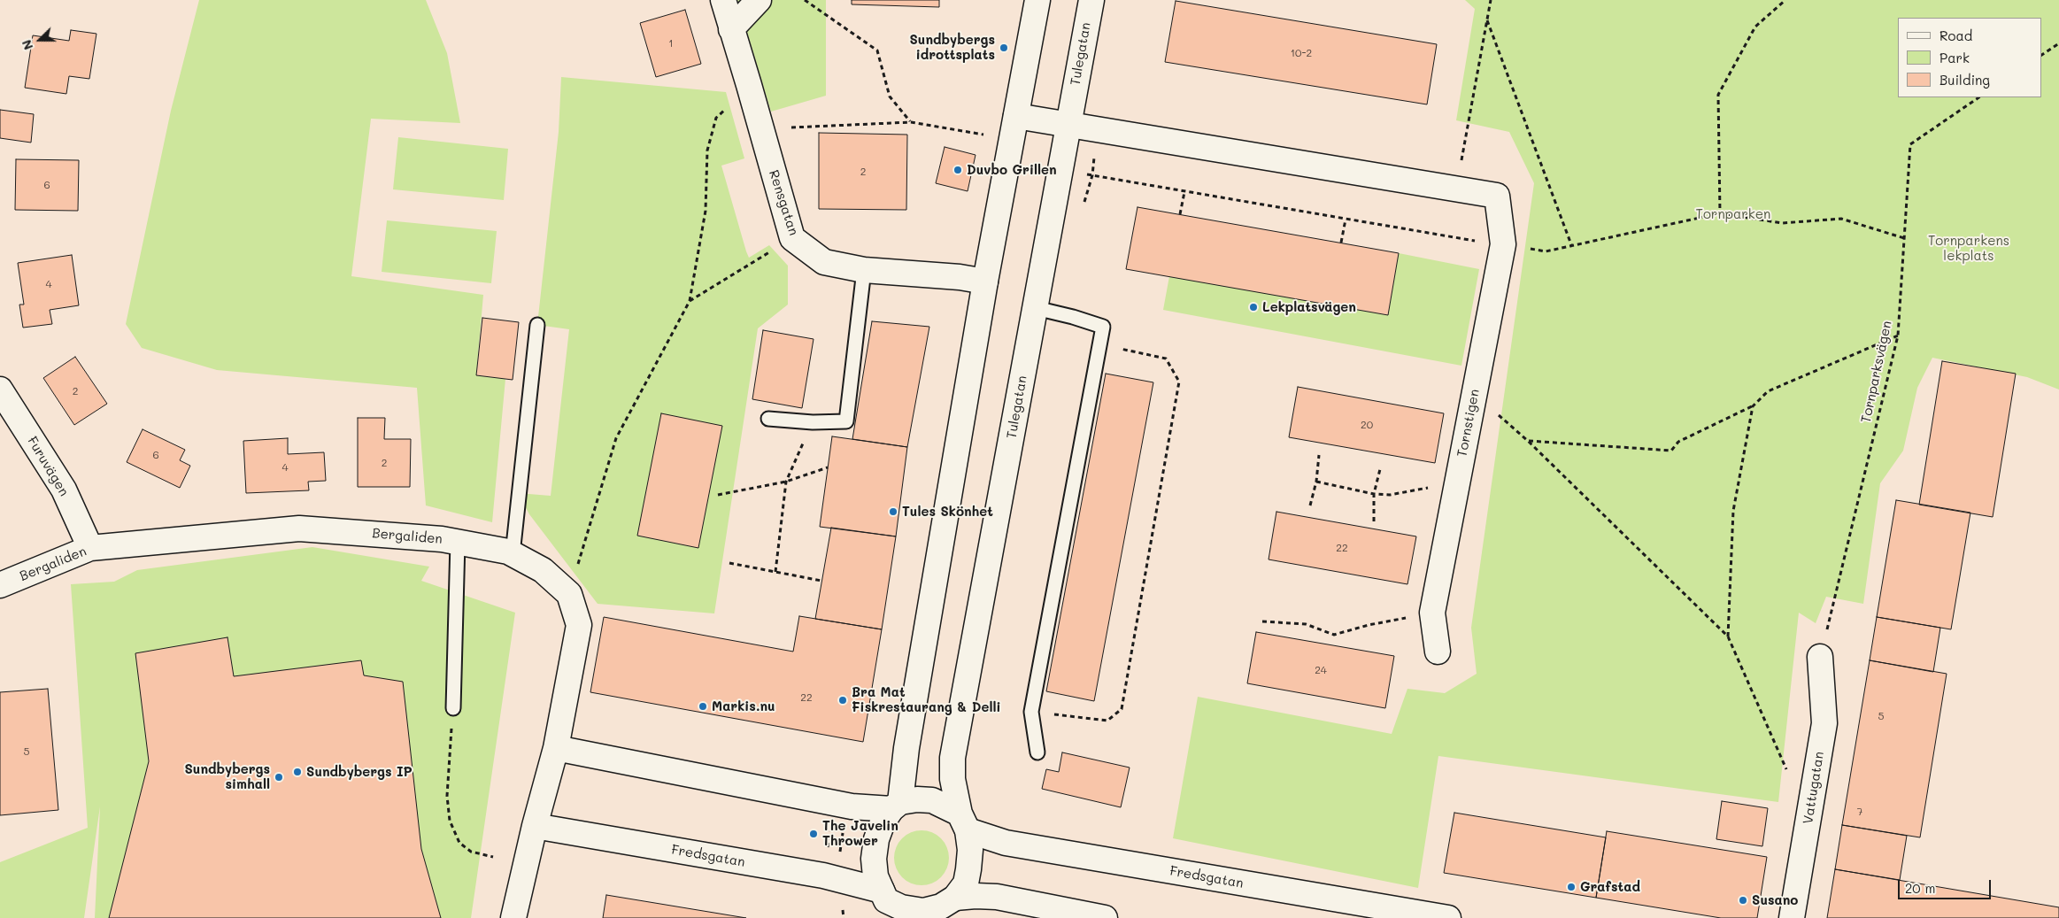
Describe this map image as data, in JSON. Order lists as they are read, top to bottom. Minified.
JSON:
{"streets":{"street":["Tulegatan","Rensgatan","Tornstigen","Furuvägen","Bergaliden","Vattugatan","Fredsgatan"],"path":["Tornparksvägen"]},"crossings":[["Tulegatan","Fredsgatan"],["Tornparksvägen","Vattugatan"],["Furuvägen","Bergaliden"]],"parks":["Tornparken","Tornparkens lekplats"],"places":["Sundbybergs idrottsplats","Duvbo Grillen","Lekplatsvägen","Tules Skönhet","Bra Mat Fiskrestaurang & Delli","Markis.nu","Sundbybergs IP","Sundbybergs simhall","The Javelin Thrower","Grafstad","Susano"],"house_numbers":["1","10-2","2","6","4","2","20","6","2","4","22","24","22","5","5","7"],"legend":["Road","Park","Building"],"scale_bar":"20 m","north":"left"}
